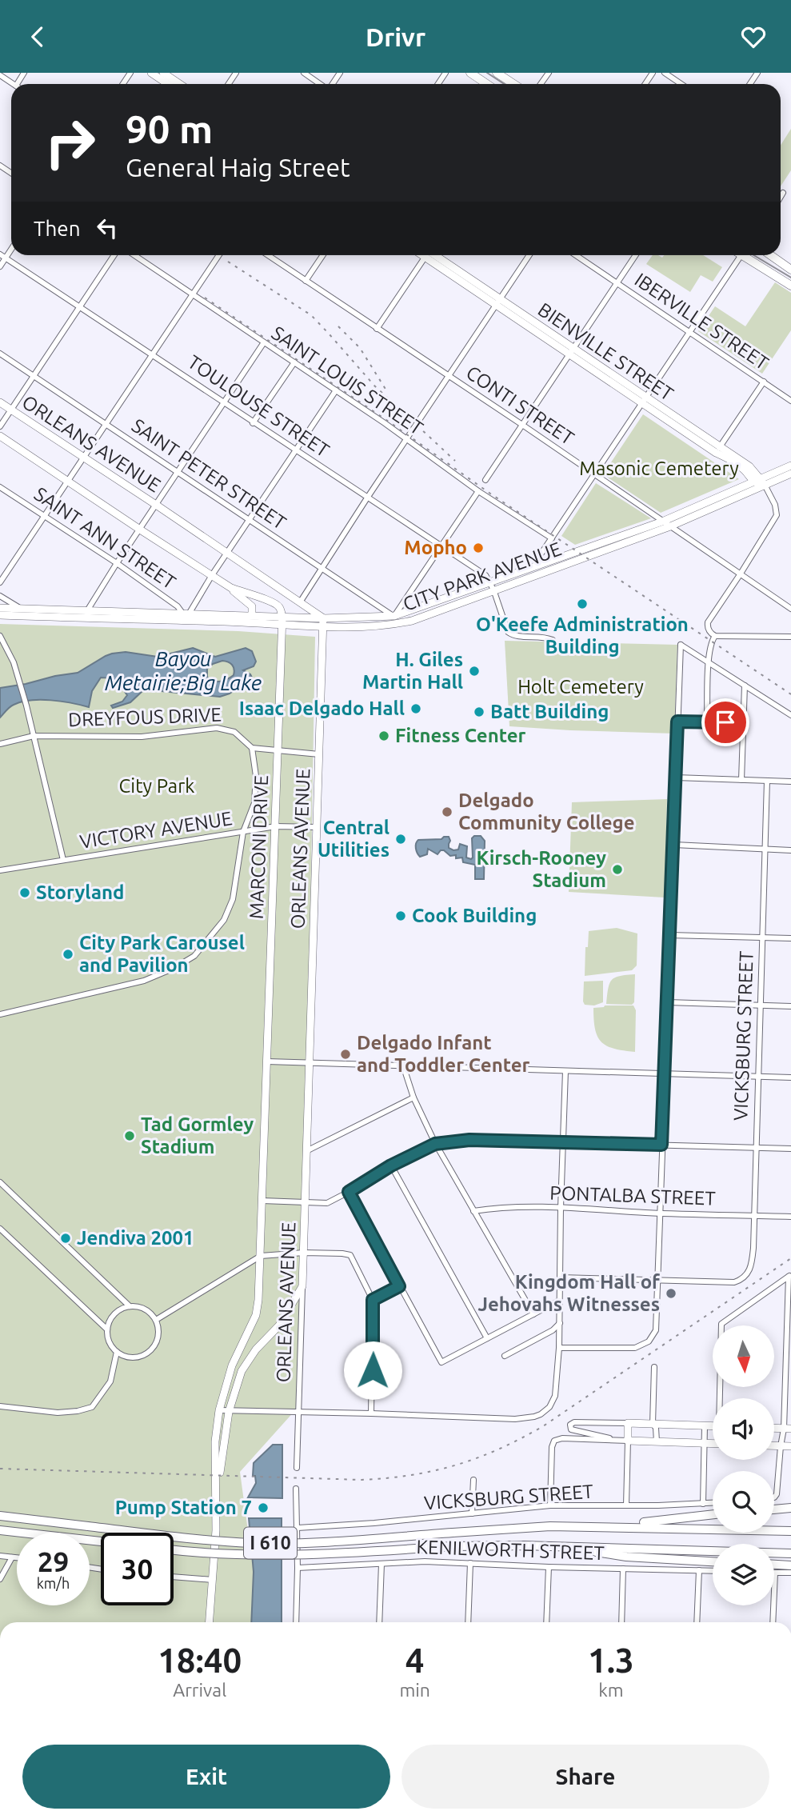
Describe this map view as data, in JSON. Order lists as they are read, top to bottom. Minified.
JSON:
{"streets":{"highway":["I 610"],"street":["IBERVILLE STREET","BIENVILLE STREET","SAINT LOUIS STREET","CONTI STREET","TOULOUSE STREET","ORLEANS AVENUE","SAINT PETER STREET","SAINT ANN STREET","CITY PARK AVENUE","DREYFOUS DRIVE","VICTORY AVENUE","MARCONI DRIVE","VICKSBURG STREET","PONTALBA STREET","KENILWORTH STREET"]},"crossings":[["BIENVILLE STREET","CONTI STREET"],["BIENVILLE STREET","CITY PARK AVENUE"],["CONTI STREET","CITY PARK AVENUE"],["TOULOUSE STREET","CITY PARK AVENUE"],["ORLEANS AVENUE","CITY PARK AVENUE"],["ORLEANS AVENUE","VICTORY AVENUE"],["ORLEANS AVENUE","MARCONI DRIVE"],["SAINT PETER STREET","CITY PARK AVENUE"],["SAINT ANN STREET","CITY PARK AVENUE"],["CITY PARK AVENUE","MARCONI DRIVE"],["VICTORY AVENUE","MARCONI DRIVE"],["VICKSBURG STREET","PONTALBA STREET"]],"water":["Bayou Metairie;Big Lake"],"parks":["Masonic Cemetery","Holt Cemetery","City Park"],"places":["Mopho","O'Keefe Administration Building","H. Giles Martin Hall","Isaac Delgado Hall","Batt Building","Fitness Center","Delgado Community College","Central Utilities","Kirsch-Rooney Stadium","Storyland","Cook Building","City Park Carousel and Pavilion","Delgado Infant and Toddler Center","Tad Gormley Stadium","Jendiva 2001","Kingdom Hall of Jehovahs Witnesses","Pump Station 7"],"north":"bottom","page":{"header":"Drivr","turn":["90 m","General Haig Street"],"then":"Then","speed":"29 km/h","limit":"30","eta":["18:40","Arrival","4","min","1.3","km"],"buttons":["Exit","Share"]}}
